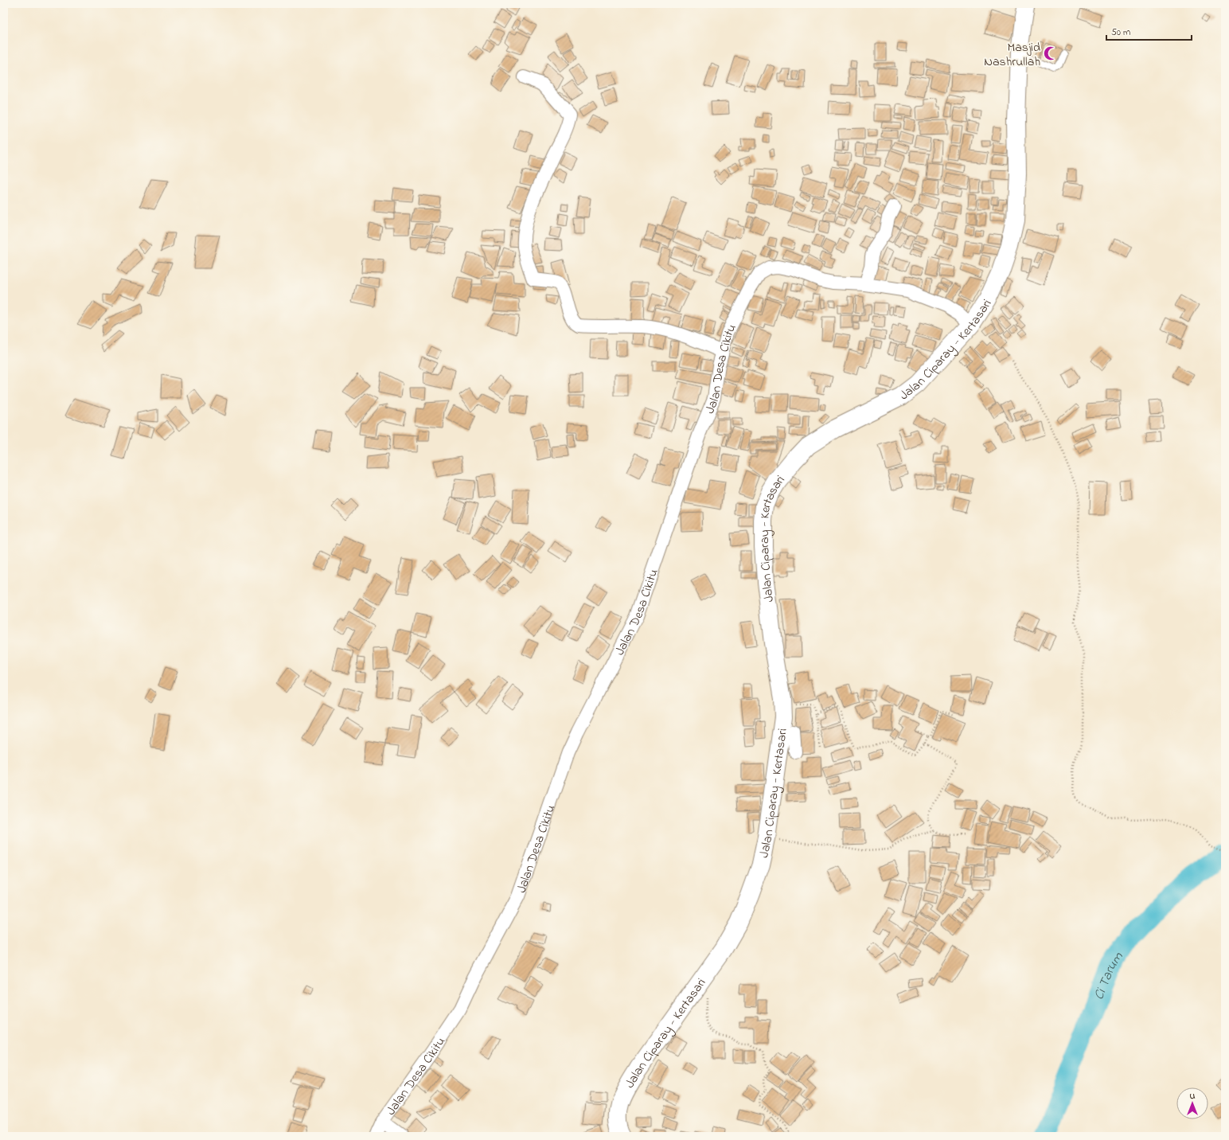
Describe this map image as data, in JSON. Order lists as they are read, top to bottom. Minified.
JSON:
{"streets":{"main road":["Jalan Ciparay - Kertasari"],"street":["Jalan Desa Cikitu"]},"crossings":[["Jalan Ciparay - Kertasari","Jalan Desa Cikitu"]],"water":["Ci Tarum"],"places":{"mosque":["Masjid Nashrullah"]},"scale_bar":"50 m","north":"top"}
